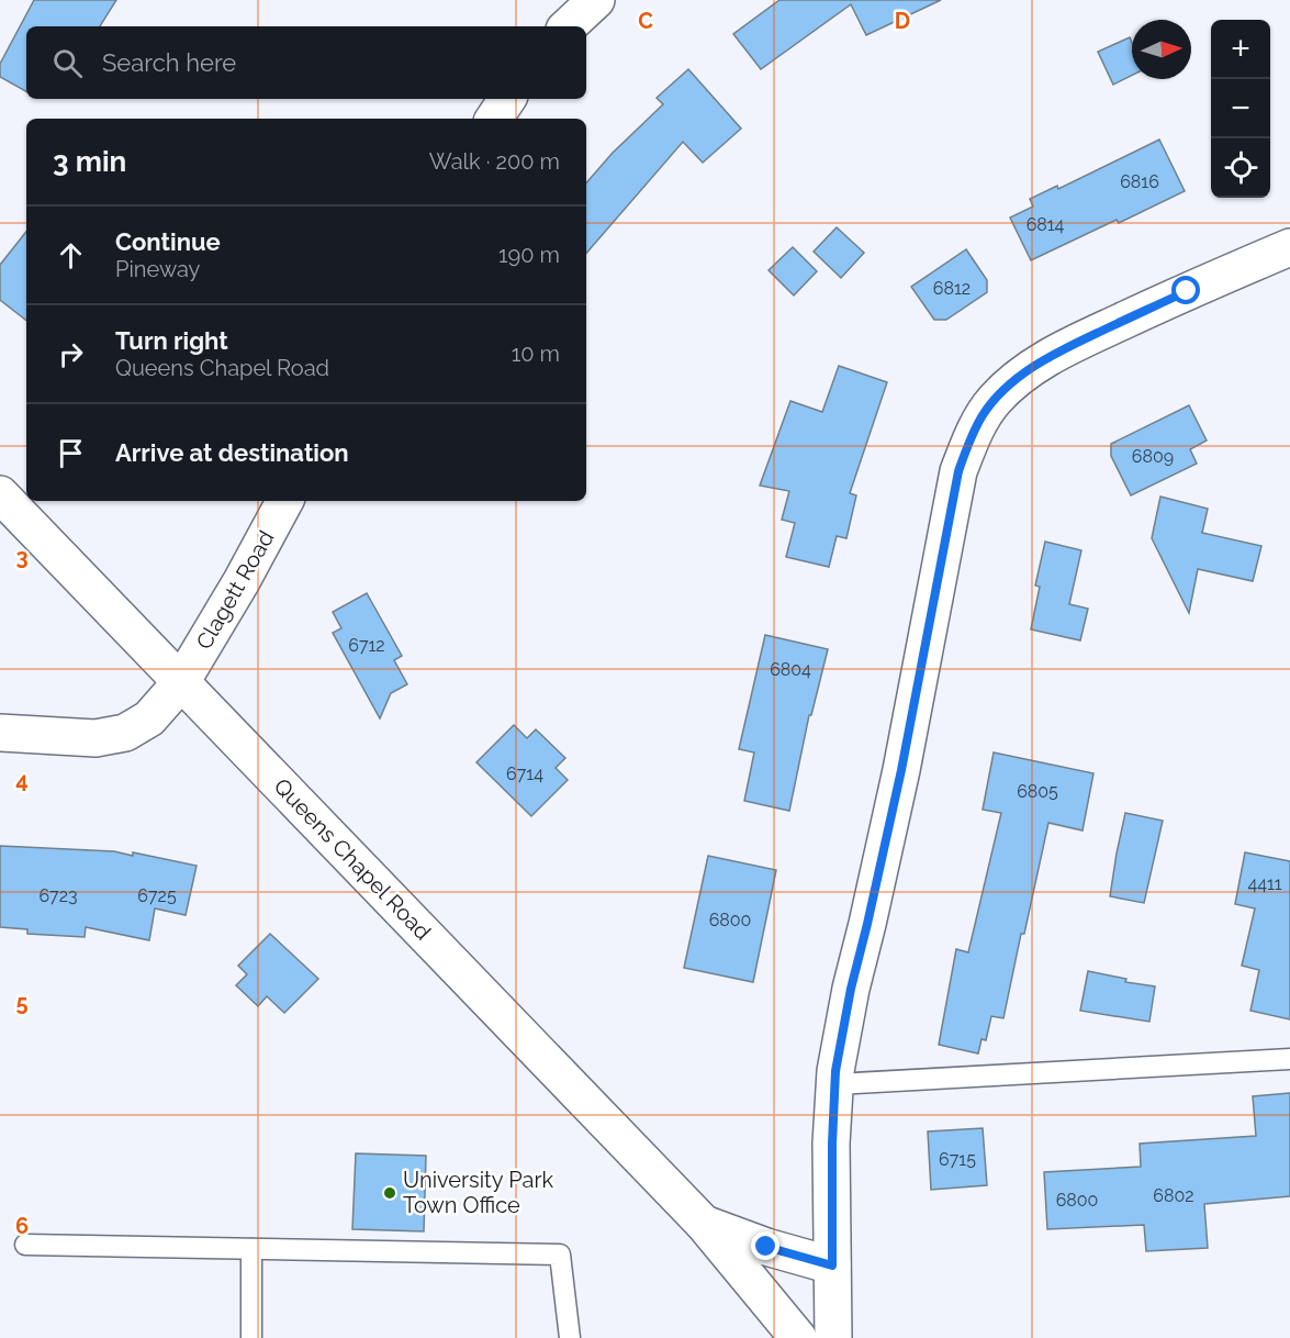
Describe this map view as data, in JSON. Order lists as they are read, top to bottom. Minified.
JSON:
{"streets":{"street":["Clagett Road","Queens Chapel Road"]},"crossings":[["Clagett Road","Queens Chapel Road"]],"places":["University Park Town Office"],"house_numbers":["6816","6814","6812","6809","6712","6804","6714","6805","4411","6723","6725","6800","6715","6802","6800"],"north":"right","page":{"map_buttons":["+","−"],"search":"Search here","heading":["3 min","Walk · 200 m"],"list":[["Continue","Pineway","190 m"],["Turn right","Queens Chapel Road","10 m"],"Arrive at destination"]},"grid":{"columns":["C","D"],"rows":["3","4","5","6"]}}
